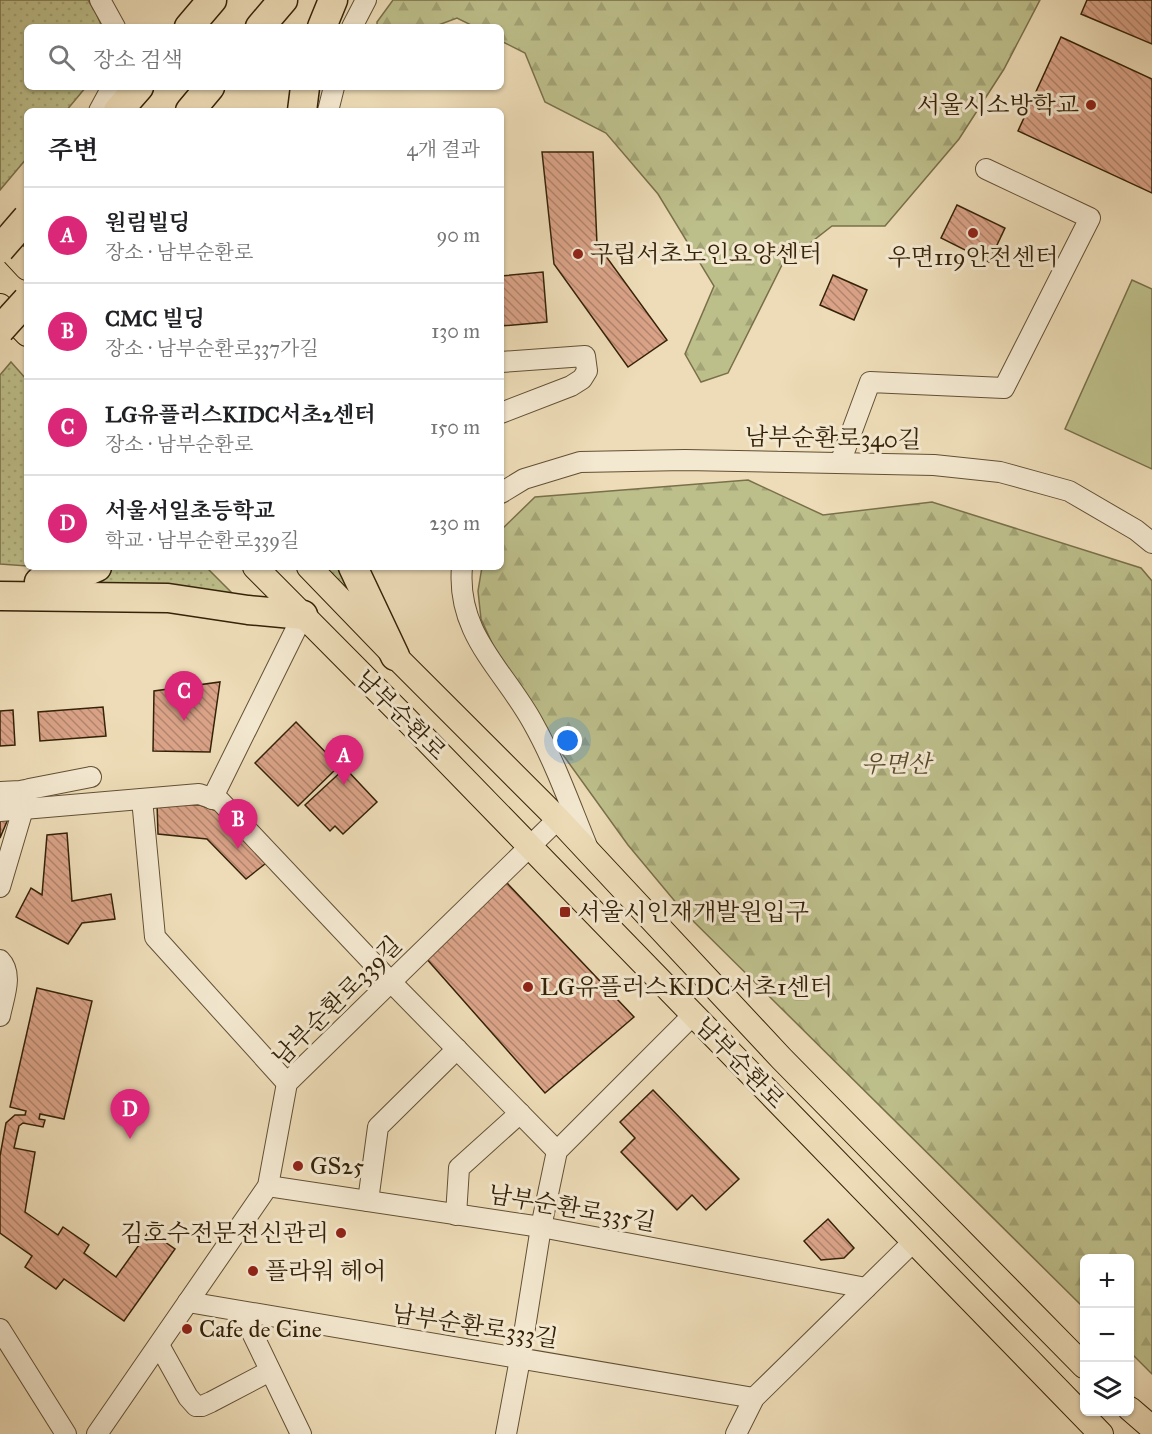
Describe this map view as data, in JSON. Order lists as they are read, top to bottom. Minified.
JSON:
{"streets":{"main road":["남부순환로"],"street":["남부순환로340길","남부순환로339길","남부순환로335길","남부순환로333길"]},"crossings":[["남부순환로","남부순환로339길"],["남부순환로339길","남부순환로335길"],["남부순환로339길","남부순환로333길"]],"parks":["우면산"],"places":{"other":["서울시소방학교","우면119안전센터","구립서초노인요양센터","LG유플러스KIDC서초1센터","GS25","김호수전문전신관리","플라워 헤어","Cafe de Cine"],"transit":["서울시인재개발원입구"]},"page":{"search":"장소 검색","heading":["주변","4개 결과"],"list":[{"mark":"A","name":"원림빌딩","note":"장소 · 남부순환로","value":"90 m"},{"mark":"B","name":"CMC 빌딩","note":"장소 · 남부순환로337가길","value":"130 m"},{"mark":"C","name":"LG유플러스KIDC서초2센터","note":"장소 · 남부순환로","value":"150 m"},{"mark":"D","name":"서울서일초등학교","note":"학교 · 남부순환로339길","value":"230 m"}],"pins":["C","A","B","D"],"map_buttons":["+","−"]}}
